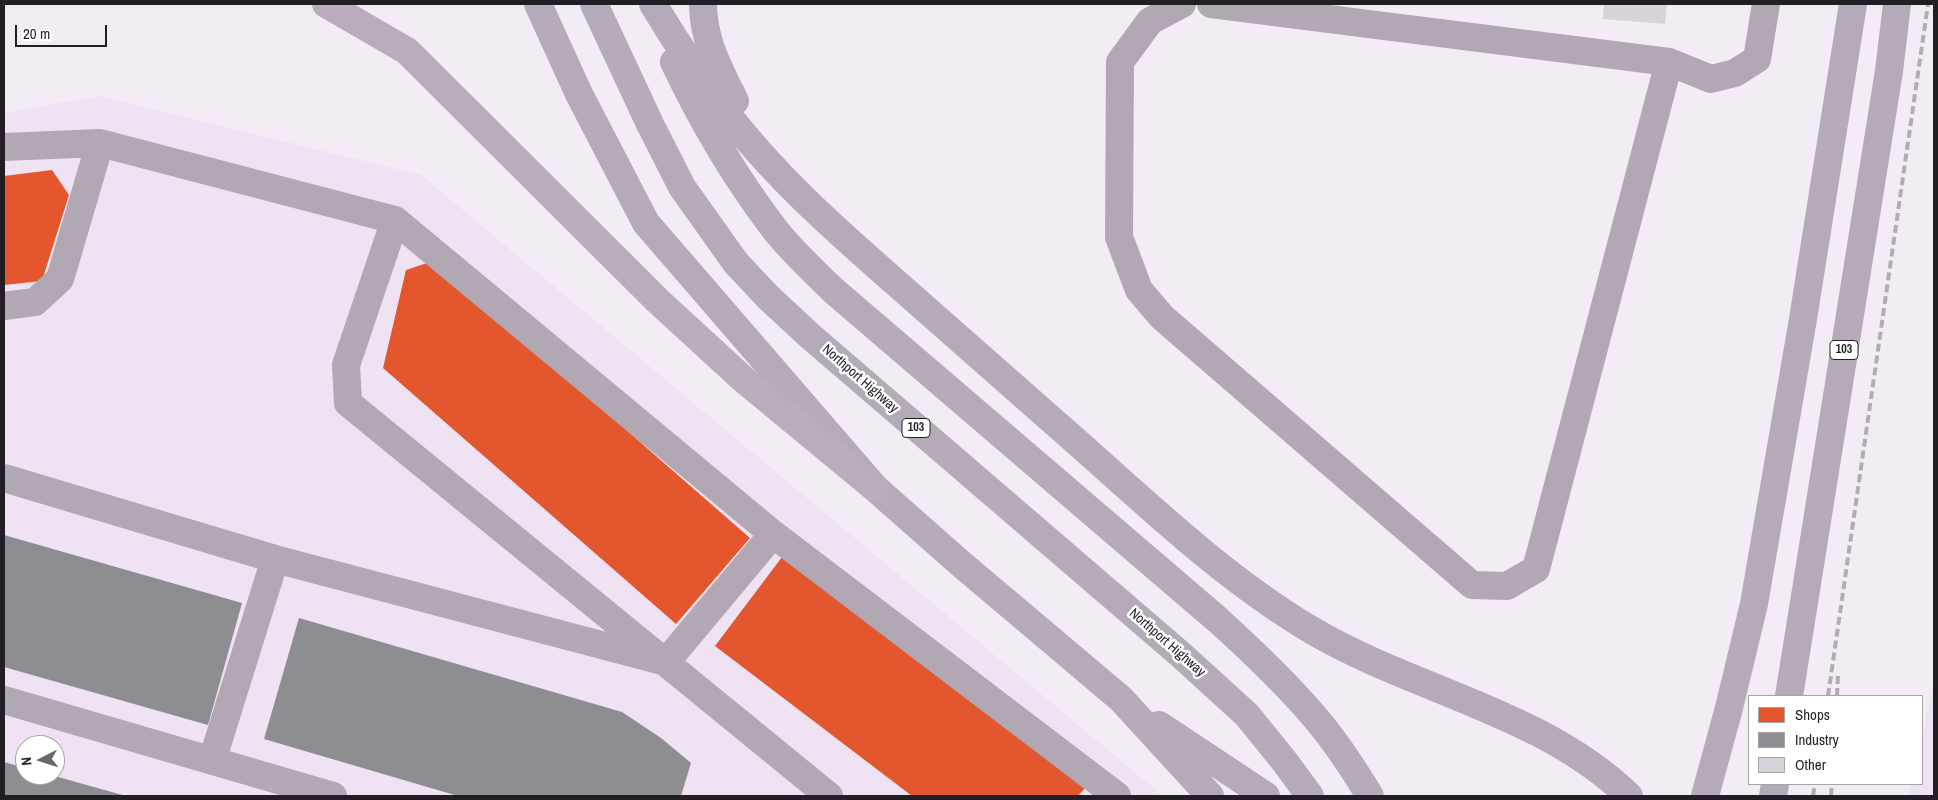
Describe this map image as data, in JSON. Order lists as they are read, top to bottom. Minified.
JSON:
{"streets":{"main road":["103","Northport Highway"]},"legend":["Shops","Industry","Other"],"scale_bar":"20 m","north":"left"}
